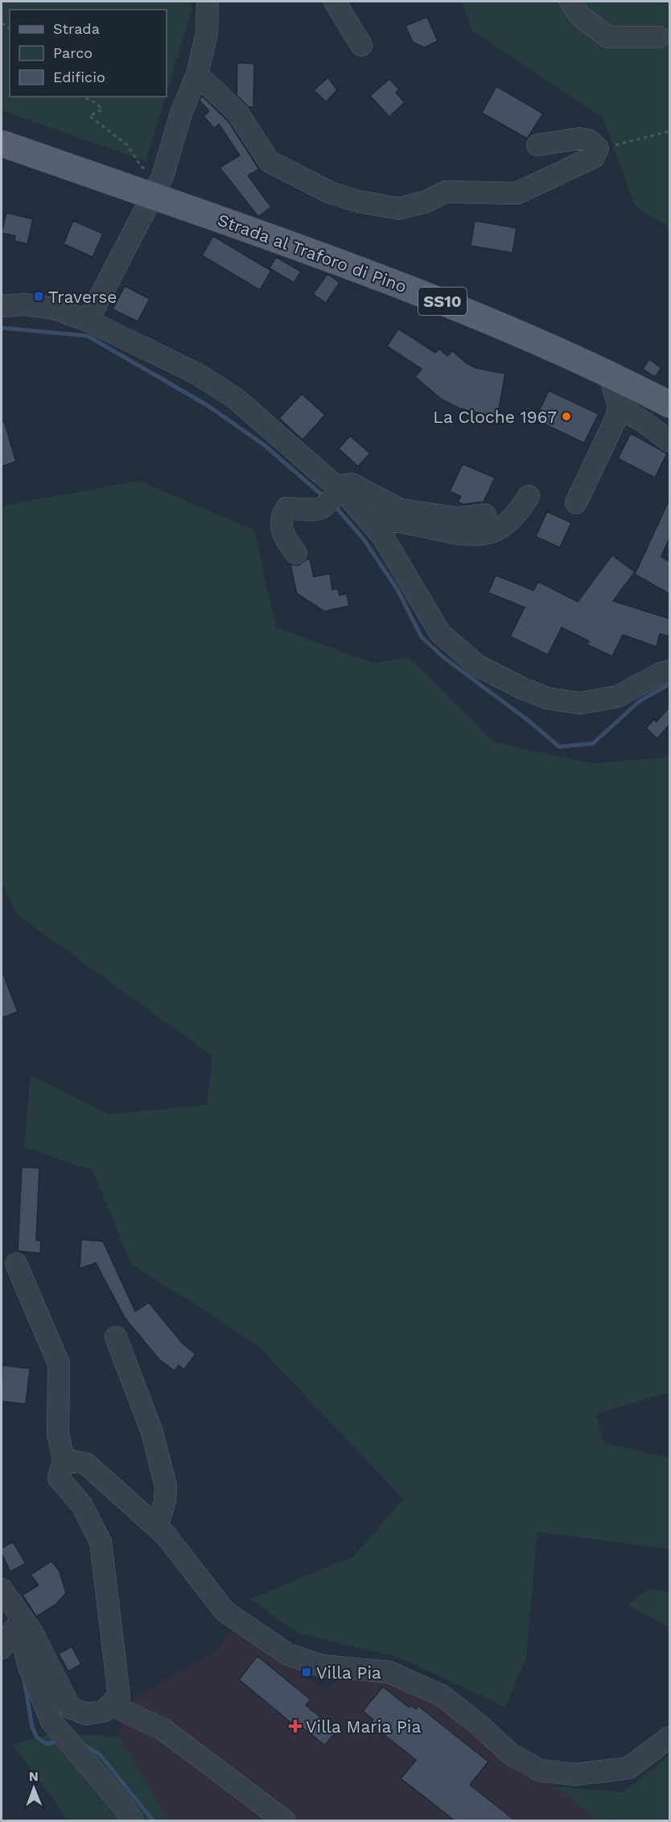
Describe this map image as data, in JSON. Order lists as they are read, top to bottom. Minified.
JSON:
{"streets":{"main road":["Strada al Traforo di Pino","SS10"]},"places":{"transit":["Traverse","Villa Pia"],"other":["La Cloche 1967"],"health":["Villa Maria Pia"]},"legend":["Strada","Parco","Edificio"],"north":"top"}
